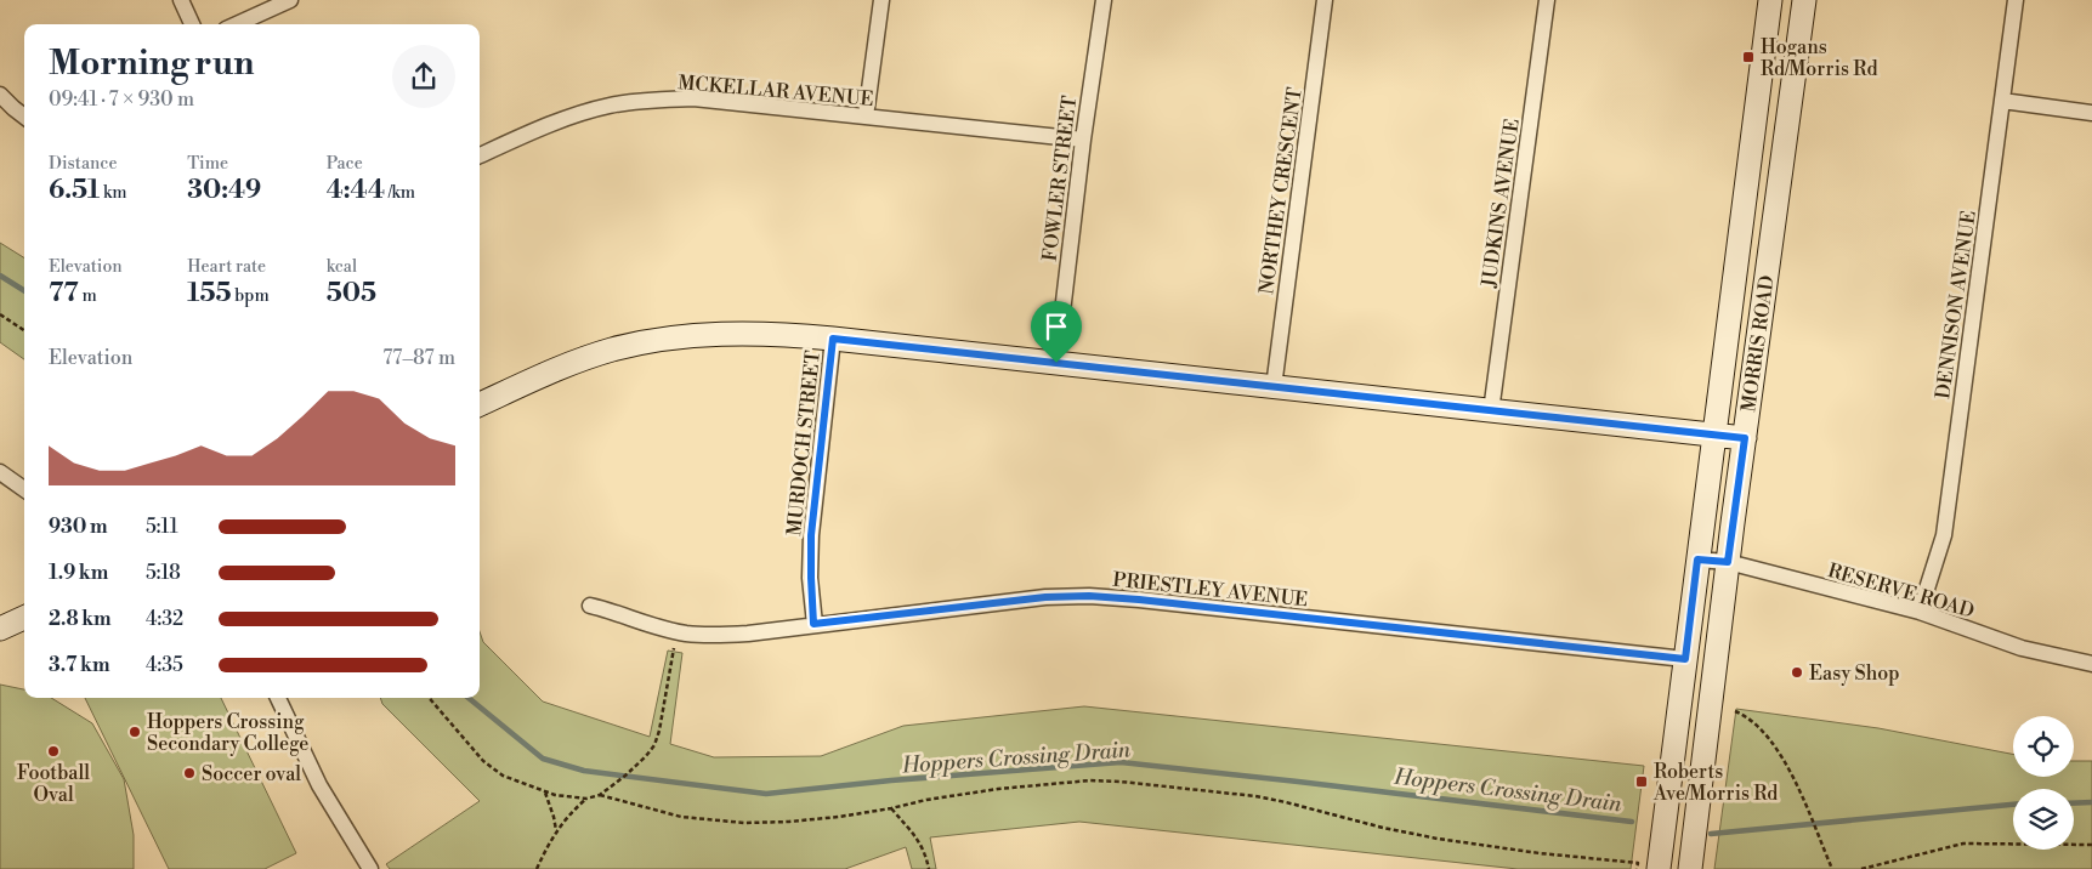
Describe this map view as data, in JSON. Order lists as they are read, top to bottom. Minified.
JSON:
{"streets":{"street":["MCKELLAR AVENUE","FOWLER STREET","NORTHEY CRESCENT","JUDKINS AVENUE","DENNISON AVENUE","MORRIS ROAD","MURDOCH STREET","PRIESTLEY AVENUE","RESERVE ROAD"]},"crossings":[["MCKELLAR AVENUE","FOWLER STREET"],["DENNISON AVENUE","RESERVE ROAD"],["MORRIS ROAD","PRIESTLEY AVENUE"],["MORRIS ROAD","RESERVE ROAD"],["MURDOCH STREET","PRIESTLEY AVENUE"]],"water":["Hoppers Crossing Drain"],"places":{"transit":["Hogans Rd/Morris Rd","Roberts Ave/Morris Rd"],"other":["Easy Shop","Hoppers Crossing Secondary College","Football Oval","Soccer oval"]},"page":{"heading":["Morning run","09:41 · 7 × 930 m"],"stats":[["Distance","6.51 km"],["Time","30:49"],["Pace","4:44 /km"],["Elevation","77 m"],["Heart rate","155 bpm"],["kcal","505"]],"chart":["Elevation","77–87 m"],"list":[{"name":"930 m","note":"5:11"},{"name":"1.9 km","note":"5:18"},{"name":"2.8 km","note":"4:32"},{"name":"3.7 km","note":"4:35"}]}}
